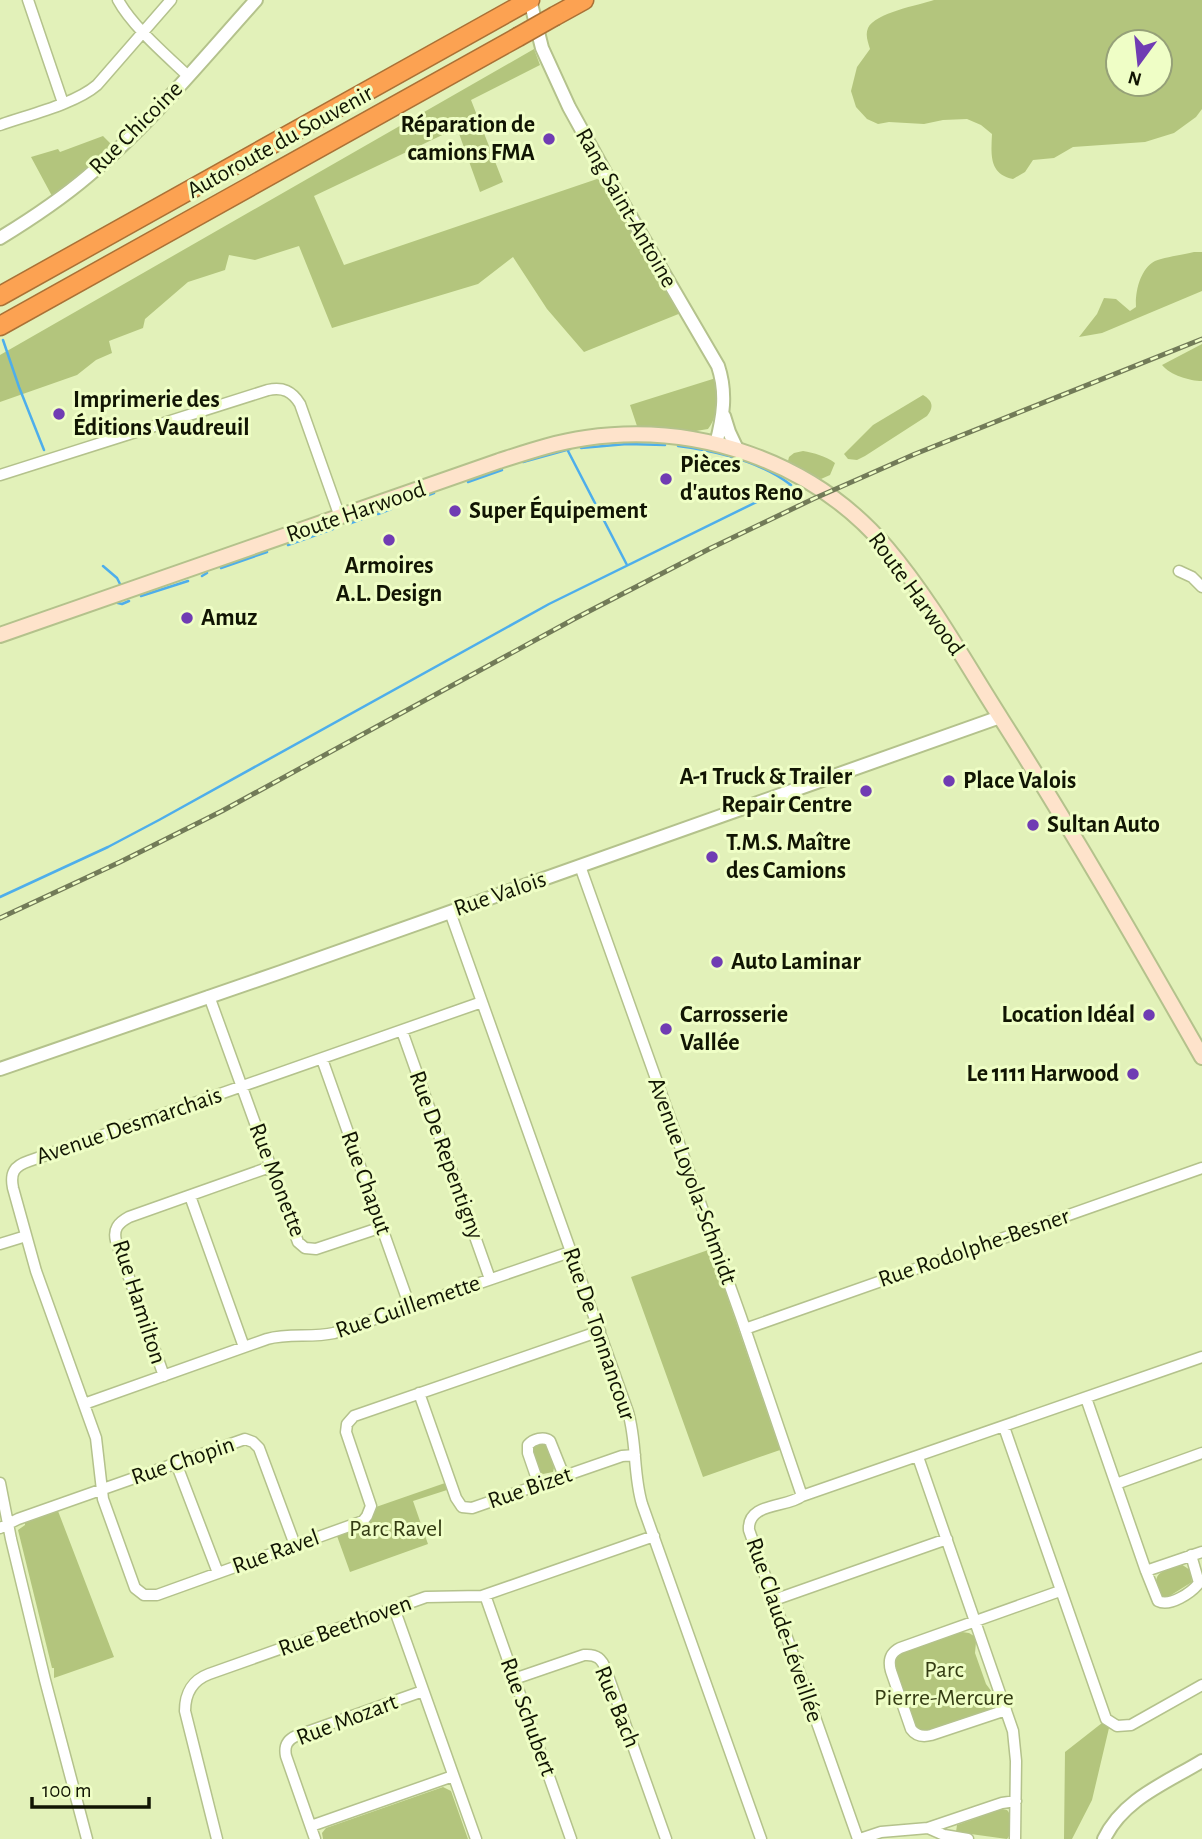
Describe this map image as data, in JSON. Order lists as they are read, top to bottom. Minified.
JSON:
{"streets":{"highway":["Autoroute du Souvenir"],"main road":["Route Harwood"],"street":["Rue Chicoine","Rang Saint-Antoine","Rue Valois","Avenue Desmarchais","Rue De Repentigny","Rue Monette","Avenue Loyola-Schmidt","Rue Chaput","Rue Rodolphe-Besner","Rue Hamilton","Rue Guillemette","Rue De Tonnancour","Rue Chopin","Rue Bizet","Rue Ravel","Rue Beethoven","Rue Claude-Léveillée","Rue Bach","Rue Schubert","Rue Mozart"]},"crossings":[["Autoroute du Souvenir","Rang Saint-Antoine"],["Rang Saint-Antoine","Route Harwood"],["Route Harwood","Rue Valois"],["Rue Valois","Rue Monette"],["Rue Valois","Avenue Loyola-Schmidt"],["Rue Valois","Rue De Tonnancour"],["Avenue Desmarchais","Rue De Repentigny"],["Avenue Desmarchais","Rue Monette"],["Avenue Desmarchais","Rue Chaput"],["Avenue Desmarchais","Rue Guillemette"],["Avenue Desmarchais","Rue De Tonnancour"],["Avenue Desmarchais","Rue Chopin"],["Avenue Desmarchais","Rue Ravel"],["Rue De Repentigny","Rue Guillemette"],["Rue Monette","Rue Chaput"],["Rue Monette","Rue Hamilton"],["Avenue Loyola-Schmidt","Rue Rodolphe-Besner"],["Avenue Loyola-Schmidt","Rue Claude-Léveillée"],["Rue Chaput","Rue Guillemette"],["Rue Hamilton","Rue Guillemette"],["Rue Guillemette","Rue De Tonnancour"],["Rue De Tonnancour","Rue Bizet"],["Rue De Tonnancour","Rue Ravel"],["Rue De Tonnancour","Rue Beethoven"],["Rue Chopin","Rue Ravel"],["Rue Bizet","Rue Ravel"],["Rue Beethoven","Rue Schubert"],["Rue Beethoven","Rue Mozart"],["Rue Bach","Rue Schubert"]],"parks":["Parc Ravel","Parc Pierre-Mercure"],"places":["Réparation de camions FMA","Imprimerie des Éditions Vaudreuil","Pièces d'autos Reno","Super Équipement","Armoires A.L. Design","Amuz","Place Valois","A-1 Truck & Trailer Repair Centre","Sultan Auto","T.M.S. Maître des Camions","Auto Laminar","Location Idéal","Carrosserie Vallée","Le 1111 Harwood"],"scale_bar":"100 m","north":"bottom"}
